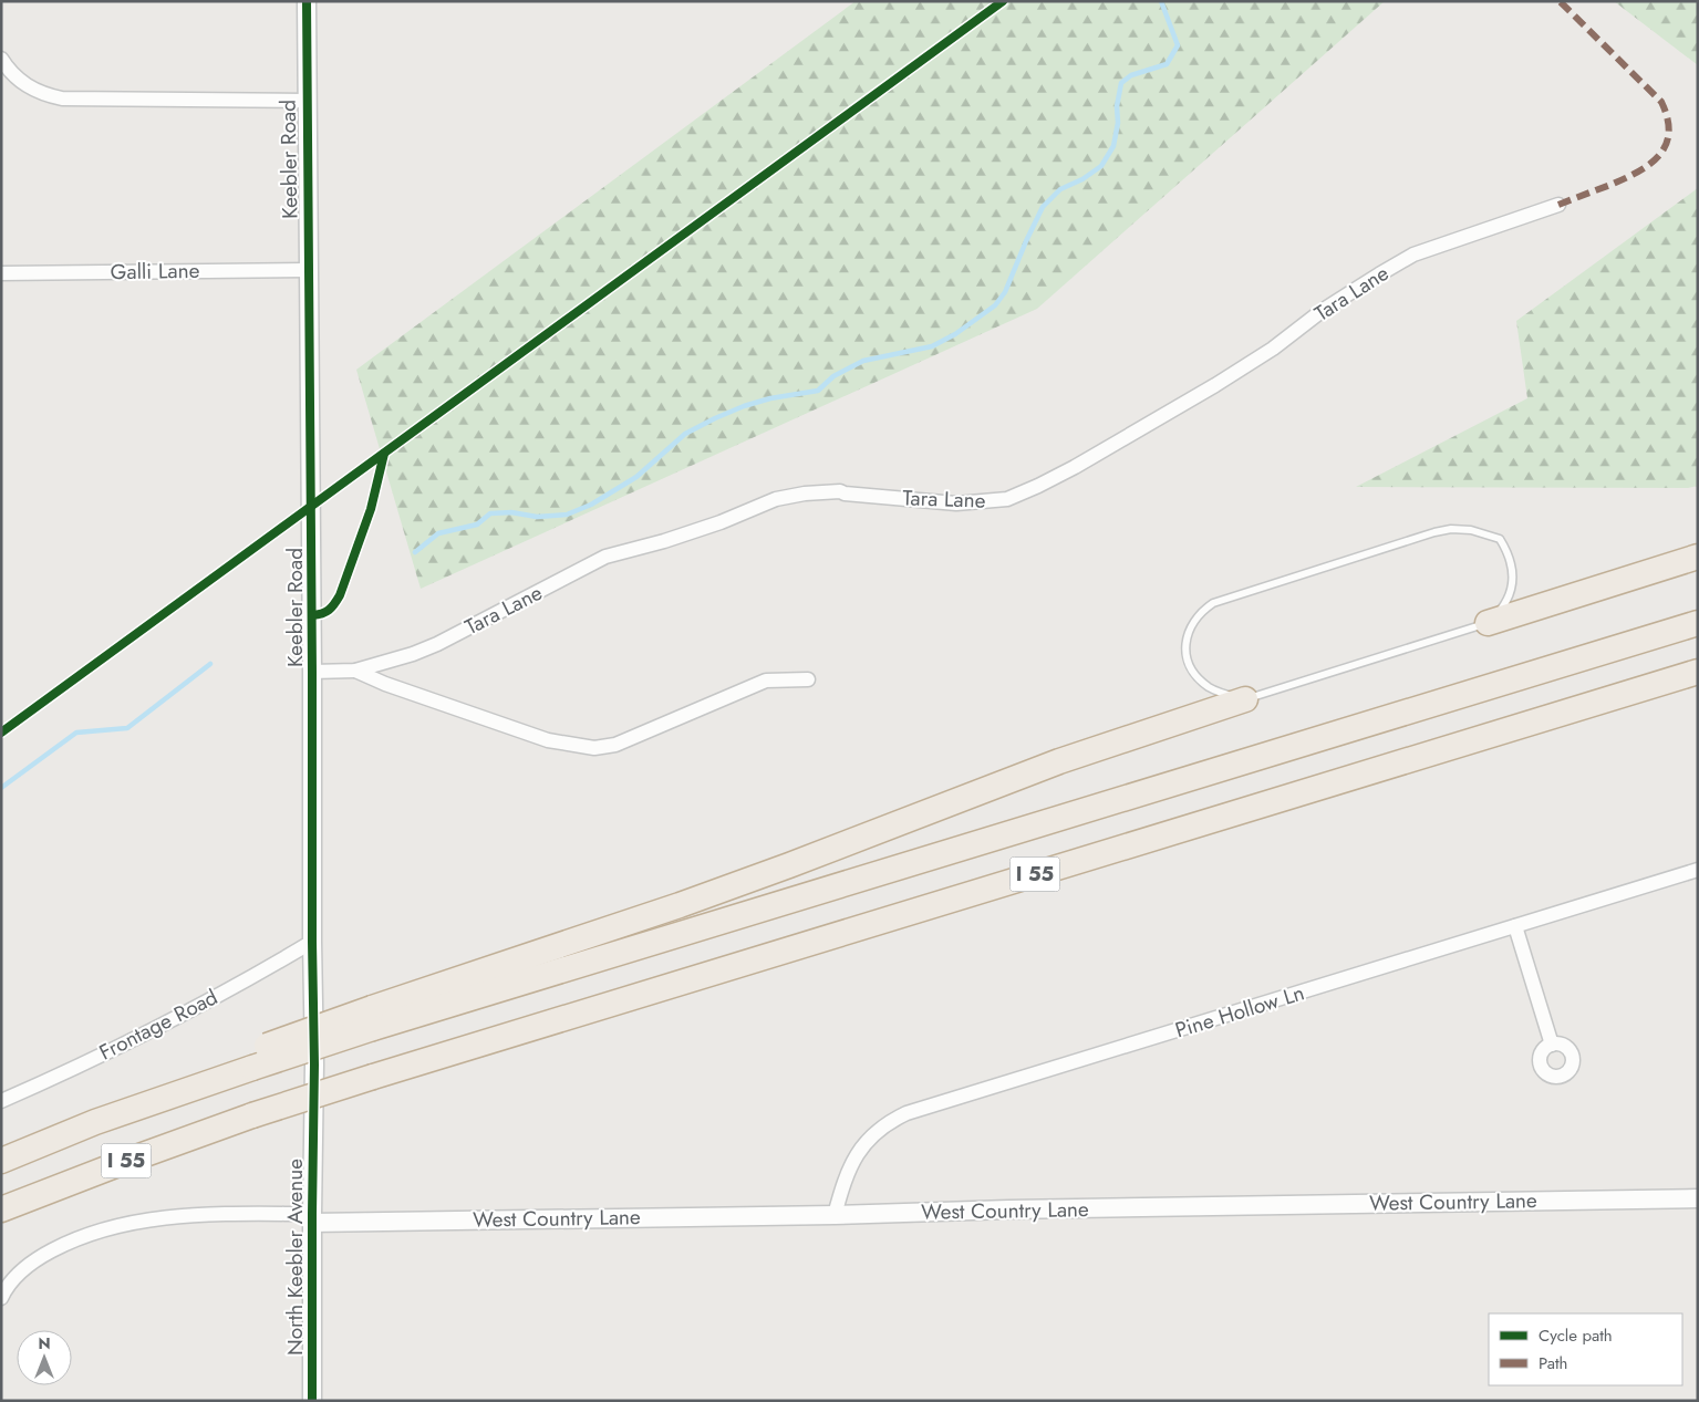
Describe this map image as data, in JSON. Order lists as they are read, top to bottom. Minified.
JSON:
{"streets":{"highway":["I 55"],"street":["Keebler Road","Galli Lane","Tara Lane","Pine Hollow Ln","Frontage Road","West Country Lane","North Keebler Avenue"]},"crossings":[["Keebler Road","Galli Lane"],["Keebler Road","Tara Lane"],["Keebler Road","Frontage Road"],["Keebler Road","North Keebler Avenue"],["Pine Hollow Ln","West Country Lane"],["West Country Lane","North Keebler Avenue"]],"legend":["Cycle path","Path"],"north":"top"}
